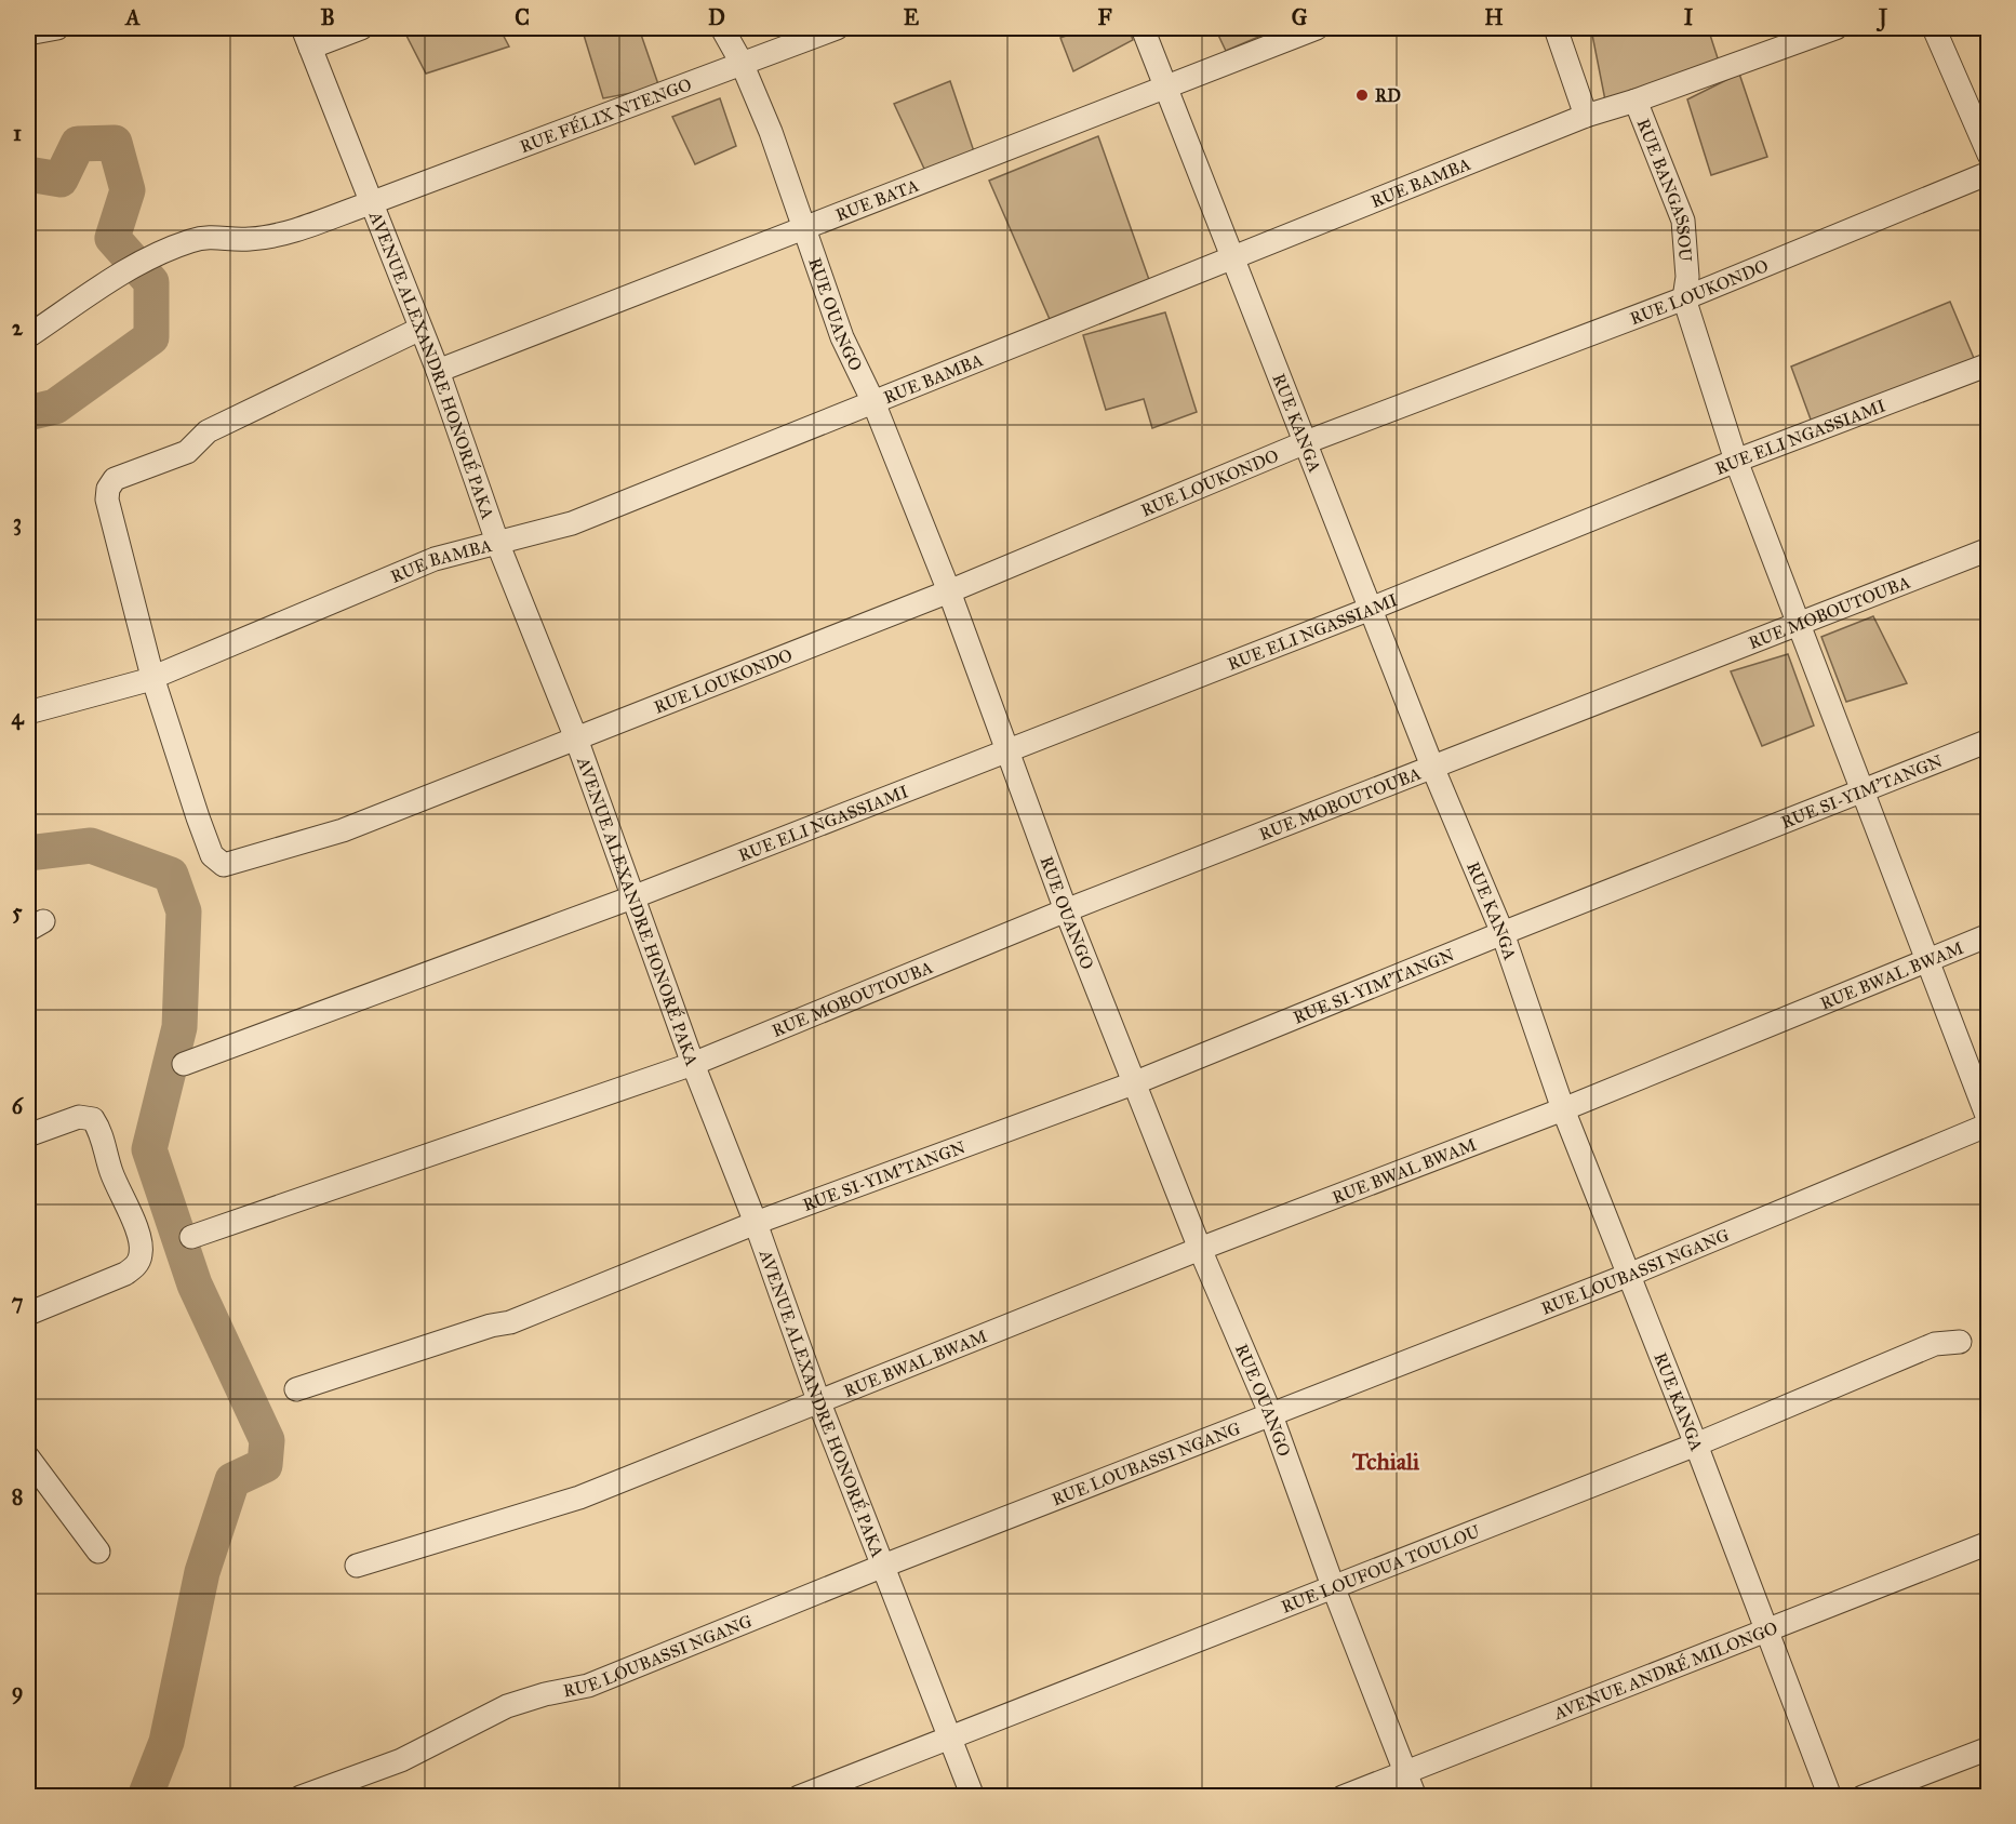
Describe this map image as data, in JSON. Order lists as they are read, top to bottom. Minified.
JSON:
{"streets":{"street":["RUE FÉLIX NTENGO","RUE BAMBA","RUE BANGASSOU","RUE BATA","RUE LOUKONDO","RUE OUANGO","AVENUE ALEXANDRE HONORÉ PAKA","RUE KANGA","RUE ELI NGASSIAMI","RUE MOBOUTOUBA","RUE SI-YIM'TANGN","RUE BWAL BWAM","RUE LOUBASSI NGANG","RUE LOUFOUA TOULOU","AVENUE ANDRÉ MILONGO"]},"crossings":[["RUE FÉLIX NTENGO","RUE OUANGO"],["RUE FÉLIX NTENGO","AVENUE ALEXANDRE HONORÉ PAKA"],["RUE BAMBA","RUE BANGASSOU"],["RUE BAMBA","RUE LOUKONDO"],["RUE BAMBA","RUE OUANGO"],["RUE BAMBA","AVENUE ALEXANDRE HONORÉ PAKA"],["RUE BAMBA","RUE KANGA"],["RUE BANGASSOU","RUE LOUKONDO"],["RUE BANGASSOU","RUE ELI NGASSIAMI"],["RUE BANGASSOU","RUE MOBOUTOUBA"],["RUE BANGASSOU","RUE SI-YIM'TANGN"],["RUE BANGASSOU","RUE BWAL BWAM"],["RUE BANGASSOU","RUE LOUBASSI NGANG"],["RUE BATA","RUE OUANGO"],["RUE BATA","AVENUE ALEXANDRE HONORÉ PAKA"],["RUE BATA","RUE KANGA"],["RUE LOUKONDO","RUE OUANGO"],["RUE LOUKONDO","AVENUE ALEXANDRE HONORÉ PAKA"],["RUE LOUKONDO","RUE KANGA"],["RUE OUANGO","RUE ELI NGASSIAMI"],["RUE OUANGO","RUE MOBOUTOUBA"],["RUE OUANGO","RUE SI-YIM'TANGN"],["RUE OUANGO","RUE BWAL BWAM"],["RUE OUANGO","RUE LOUBASSI NGANG"],["RUE OUANGO","RUE LOUFOUA TOULOU"],["RUE OUANGO","AVENUE ANDRÉ MILONGO"],["AVENUE ALEXANDRE HONORÉ PAKA","RUE ELI NGASSIAMI"],["AVENUE ALEXANDRE HONORÉ PAKA","RUE MOBOUTOUBA"],["AVENUE ALEXANDRE HONORÉ PAKA","RUE SI-YIM'TANGN"],["AVENUE ALEXANDRE HONORÉ PAKA","RUE BWAL BWAM"],["AVENUE ALEXANDRE HONORÉ PAKA","RUE LOUBASSI NGANG"],["AVENUE ALEXANDRE HONORÉ PAKA","RUE LOUFOUA TOULOU"],["RUE KANGA","RUE ELI NGASSIAMI"],["RUE KANGA","RUE MOBOUTOUBA"],["RUE KANGA","RUE SI-YIM'TANGN"],["RUE KANGA","RUE BWAL BWAM"],["RUE KANGA","RUE LOUBASSI NGANG"],["RUE KANGA","RUE LOUFOUA TOULOU"],["RUE KANGA","AVENUE ANDRÉ MILONGO"]],"districts":["Tchiali"],"places":["RD"],"grid":{"columns":["A","B","C","D","E","F","G","H","I","J"],"rows":["1","2","3","4","5","6","7","8","9"]}}
